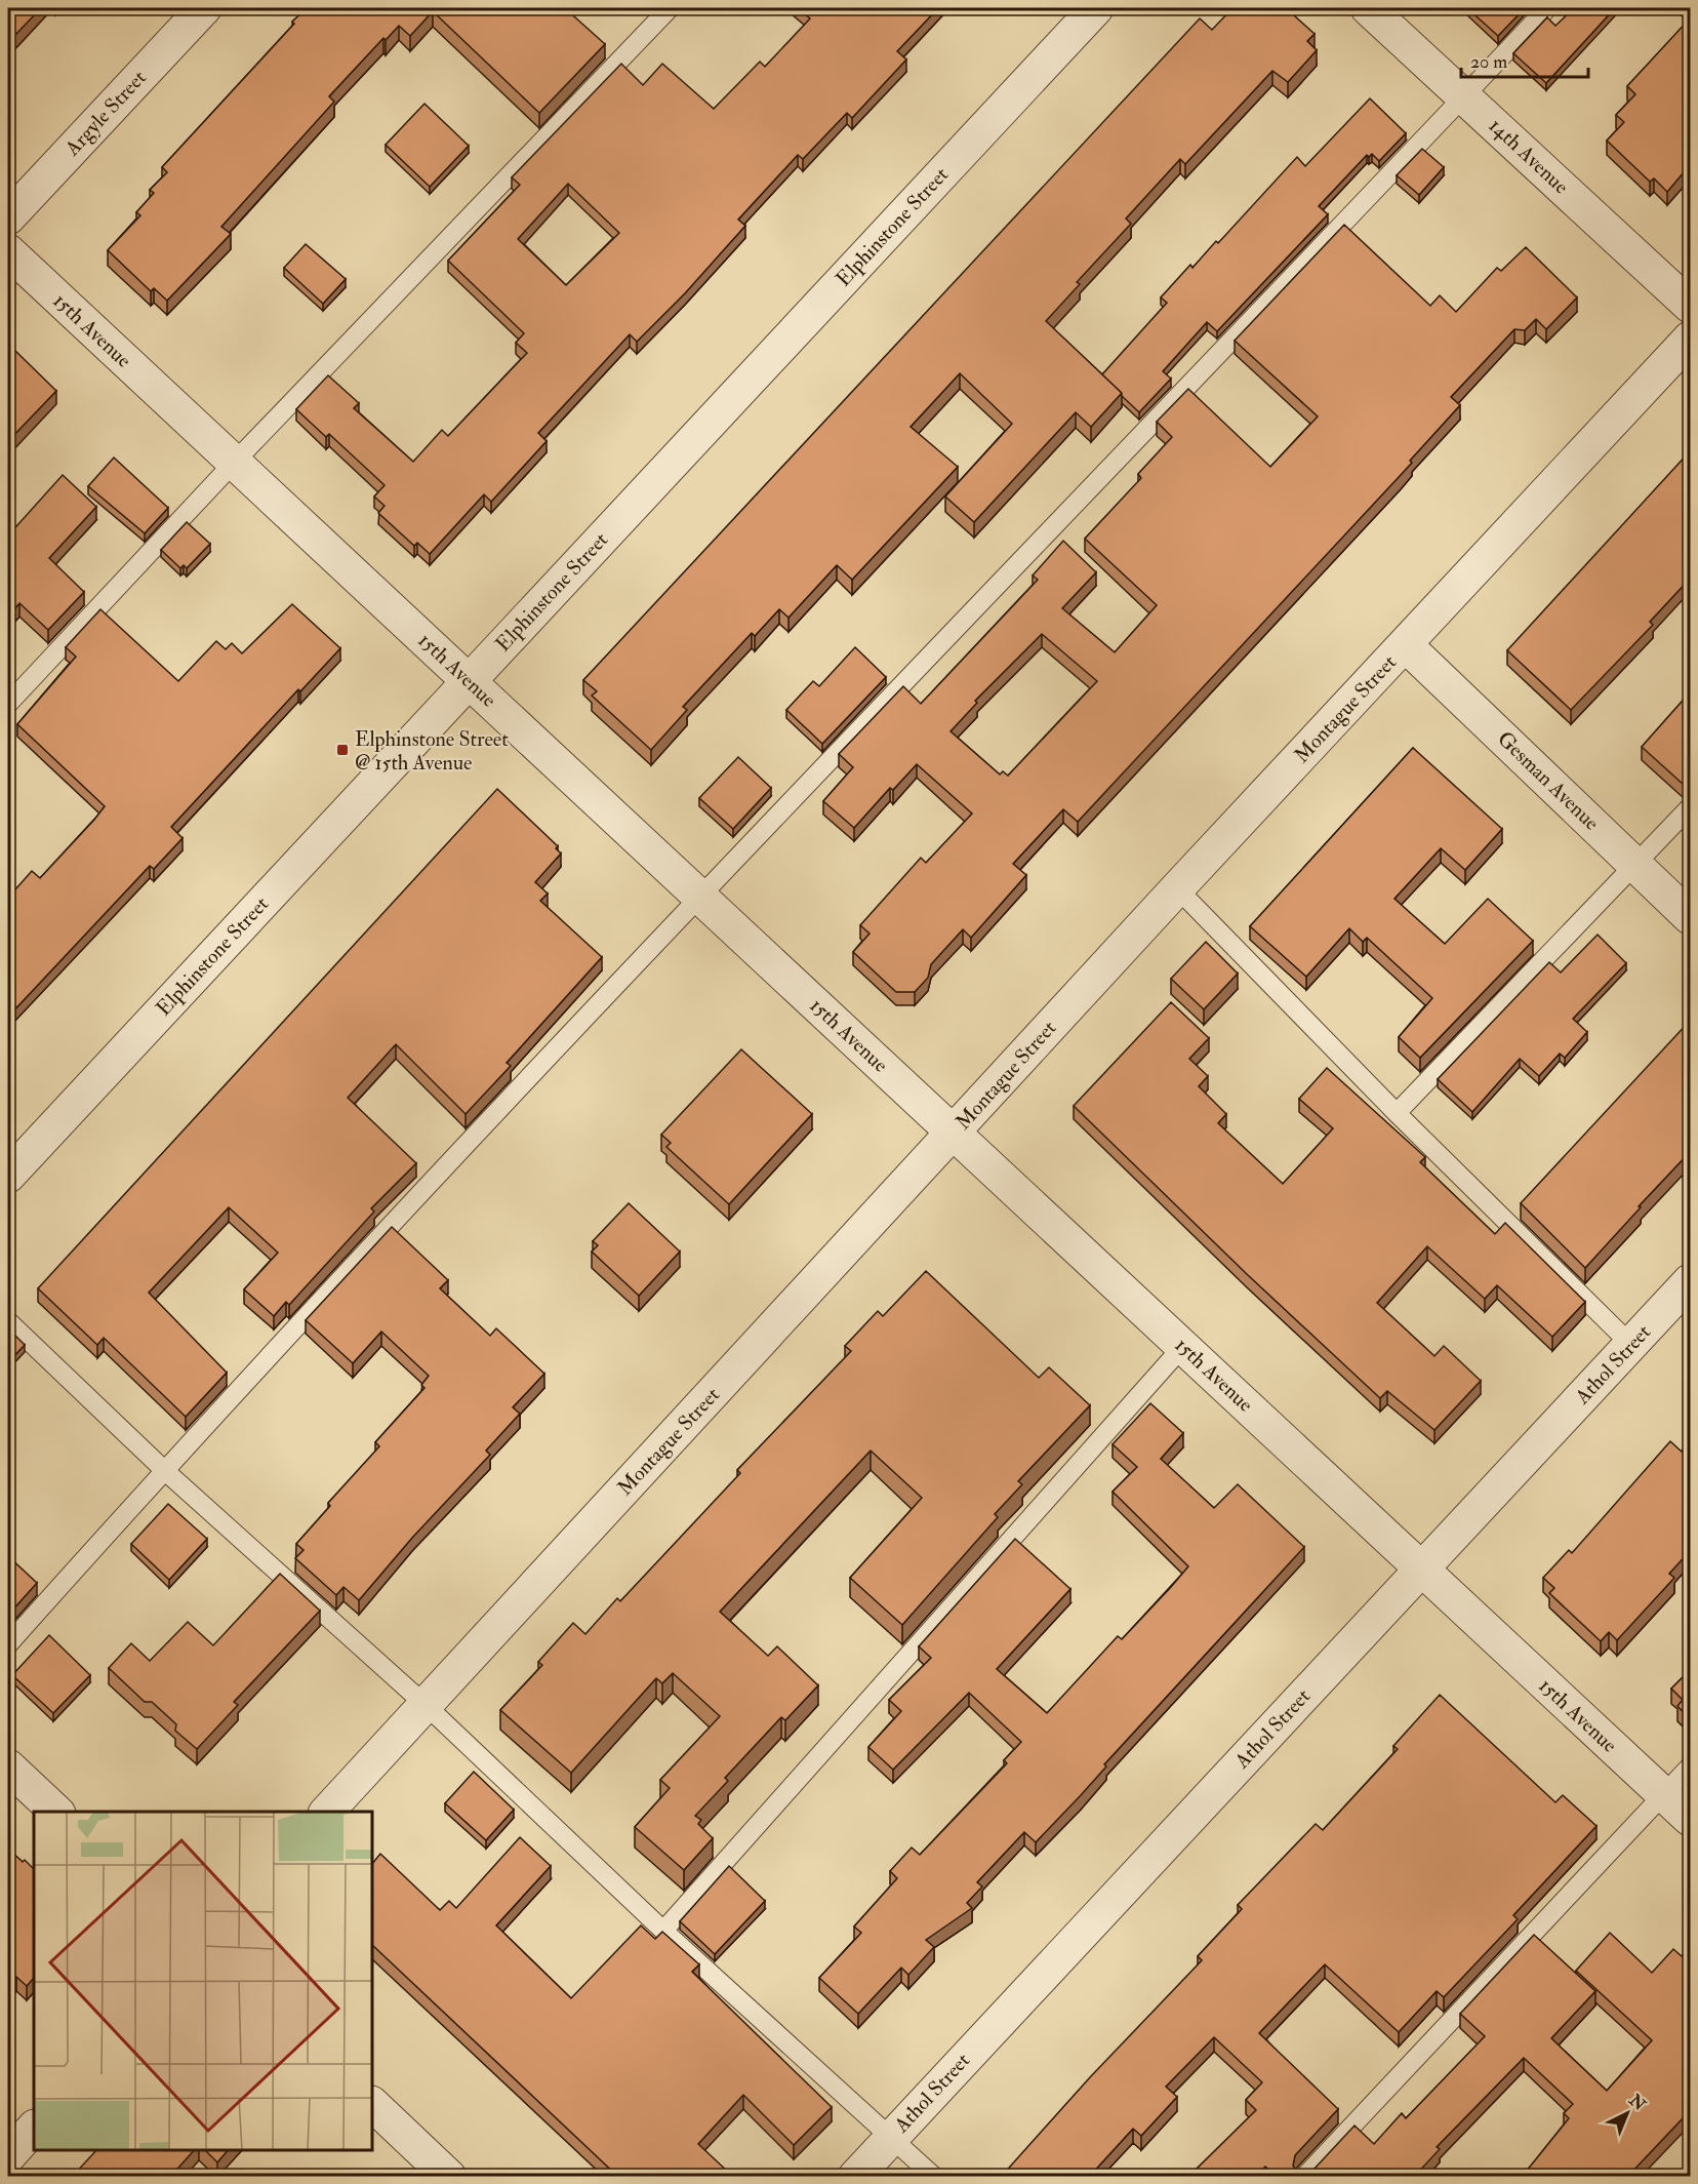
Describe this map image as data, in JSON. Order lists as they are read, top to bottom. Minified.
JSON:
{"streets":{"street":["Argyle Street","14th Avenue","Elphinstone Street","15th Avenue","Montague Street","Gesman Avenue","Athol Street"]},"crossings":[["Elphinstone Street","15th Avenue"],["15th Avenue","Montague Street"],["15th Avenue","Athol Street"],["Montague Street","Gesman Avenue"]],"places":{"transit":["Elphinstone Street @ 15th Avenue"]},"scale_bar":"20 m","north":"top right"}
